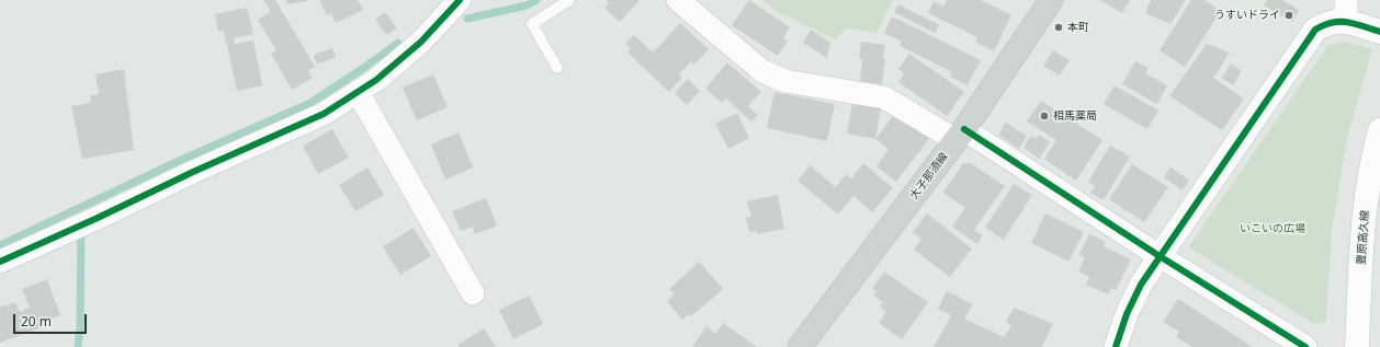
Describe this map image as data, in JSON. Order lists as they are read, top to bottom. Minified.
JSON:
{"streets":{"main road":["大子那須線"],"street":["豊原高久線"]},"parks":["いこいの広場"],"places":["うすいドライ","本町","相馬薬局"],"scale_bar":"20 m"}
